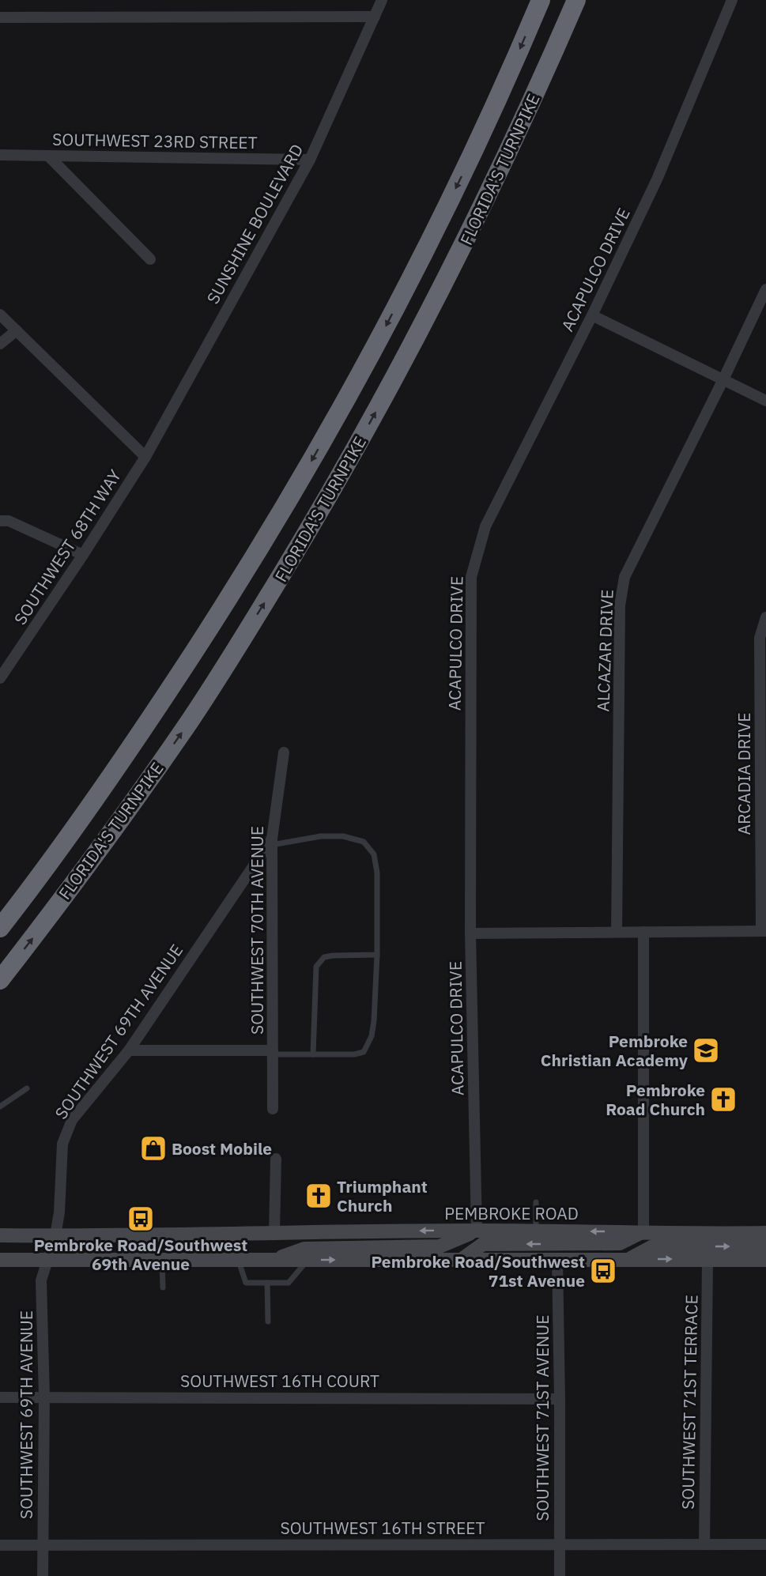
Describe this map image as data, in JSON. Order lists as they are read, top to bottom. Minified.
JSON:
{"streets":{"highway":["FLORIDA'S TURNPIKE"],"main road":["PEMBROKE ROAD"],"street":["SOUTHWEST 23RD STREET","SUNSHINE BOULEVARD","ACAPULCO DRIVE","SOUTHWEST 68TH WAY","ALCAZAR DRIVE","ARCADIA DRIVE","SOUTHWEST 70TH AVENUE","SOUTHWEST 69TH AVENUE","SOUTHWEST 16TH COURT","SOUTHWEST 71ST TERRACE","SOUTHWEST 71ST AVENUE","SOUTHWEST 16TH STREET"]},"crossings":[["SOUTHWEST 23RD STREET","SUNSHINE BOULEVARD"],["SUNSHINE BOULEVARD","SOUTHWEST 68TH WAY"],["ACAPULCO DRIVE","PEMBROKE ROAD"],["SOUTHWEST 70TH AVENUE","SOUTHWEST 69TH AVENUE"],["SOUTHWEST 69TH AVENUE","PEMBROKE ROAD"],["SOUTHWEST 69TH AVENUE","SOUTHWEST 16TH COURT"],["SOUTHWEST 69TH AVENUE","SOUTHWEST 16TH STREET"],["SOUTHWEST 16TH COURT","SOUTHWEST 71ST AVENUE"],["SOUTHWEST 71ST TERRACE","SOUTHWEST 16TH STREET"],["SOUTHWEST 71ST AVENUE","SOUTHWEST 16TH STREET"]],"places":{"school or university":["Pembroke Christian Academy"],"church":["Pembroke Road Church","Triumphant Church"],"shop":["Boost Mobile"],"bus stop":["Pembroke Road/Southwest 69th Avenue","Pembroke Road/Southwest 71st Avenue"]}}
